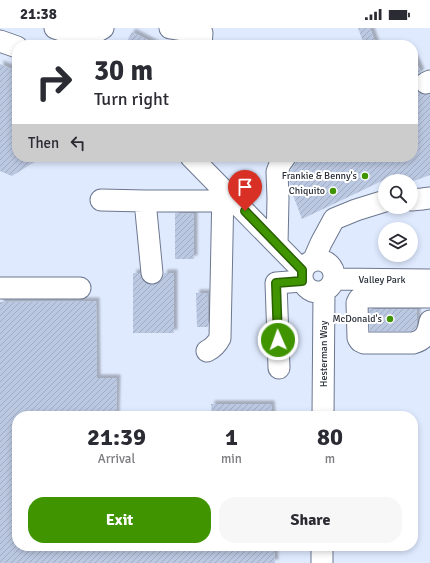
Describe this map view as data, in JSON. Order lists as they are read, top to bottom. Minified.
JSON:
{"streets":{"street":["Valley Park","Hesterman Way"]},"crossings":[["Valley Park","Hesterman Way"]],"places":["Frankie & Benny's","Chiquito","McDonald's"],"page":{"status":"21:38","turn":["30 m","Turn right"],"then":"Then","eta":["21:39","Arrival","1","min","80","m"],"buttons":["Exit","Share"]}}
